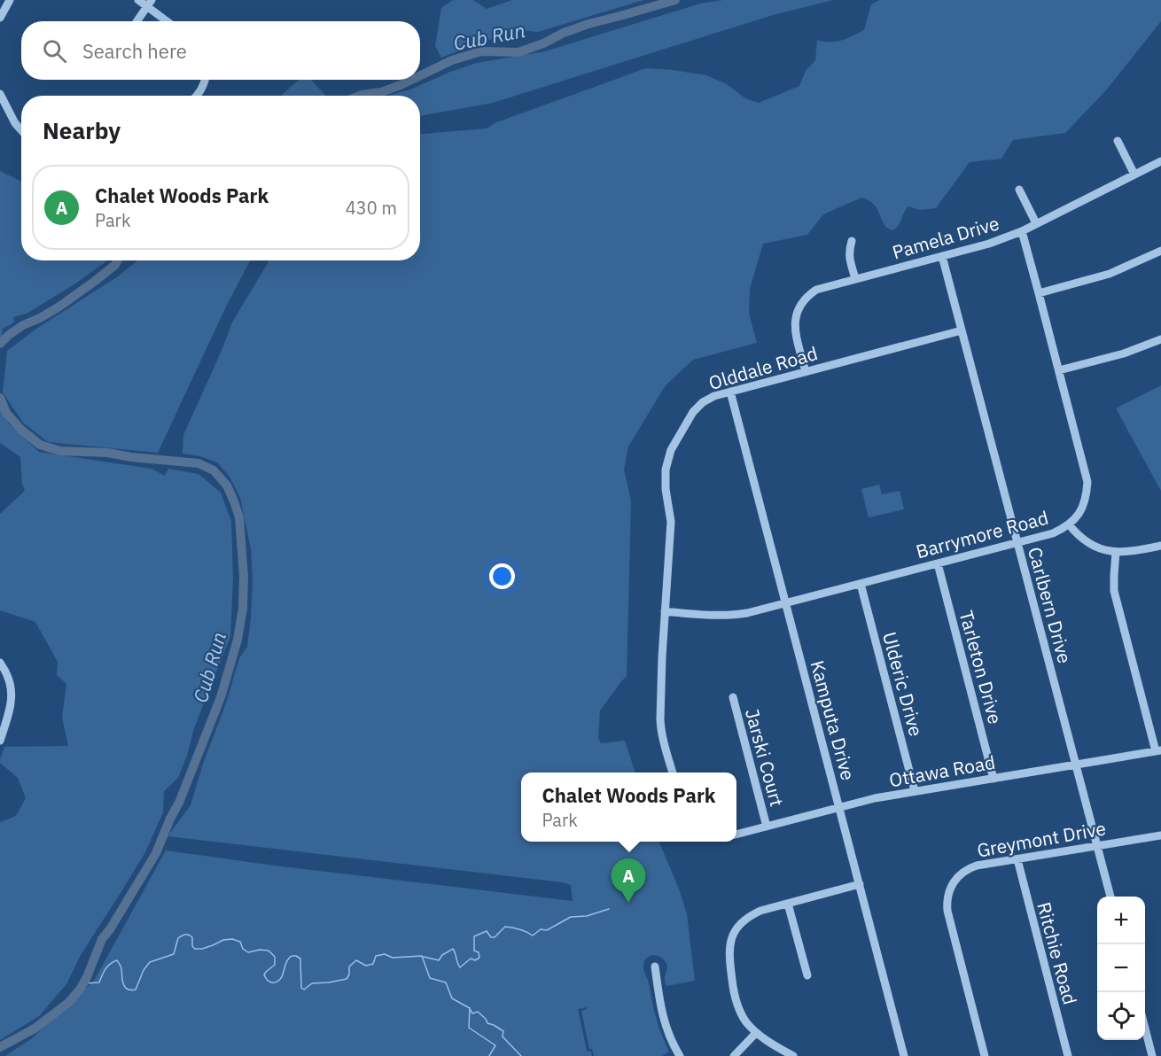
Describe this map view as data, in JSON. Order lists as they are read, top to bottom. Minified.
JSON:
{"streets":{"street":["Pamela Drive","Olddale Road","Barrymore Road","Carlbern Drive","Tarleton Drive","Ulderic Drive","Kamputa Drive","Jarski Court","Ottawa Road","Greymont Drive","Ritchie Road"]},"crossings":[["Pamela Drive","Olddale Road"],["Pamela Drive","Barrymore Road"],["Pamela Drive","Carlbern Drive"],["Olddale Road","Barrymore Road"],["Olddale Road","Carlbern Drive"],["Olddale Road","Kamputa Drive"],["Barrymore Road","Carlbern Drive"],["Barrymore Road","Tarleton Drive"],["Barrymore Road","Ulderic Drive"],["Barrymore Road","Kamputa Drive"],["Carlbern Drive","Ottawa Road"],["Carlbern Drive","Greymont Drive"],["Tarleton Drive","Ottawa Road"],["Ulderic Drive","Ottawa Road"],["Kamputa Drive","Ottawa Road"],["Jarski Court","Ottawa Road"],["Greymont Drive","Ritchie Road"]],"water":["Cub Run"],"page":{"search":"Search here","heading":"Nearby","list":[{"mark":"A","name":"Chalet Woods Park","note":"Park","value":"430 m"}],"popup":["Chalet Woods Park","Park"],"pins":"A","map_buttons":["+","−"]}}
